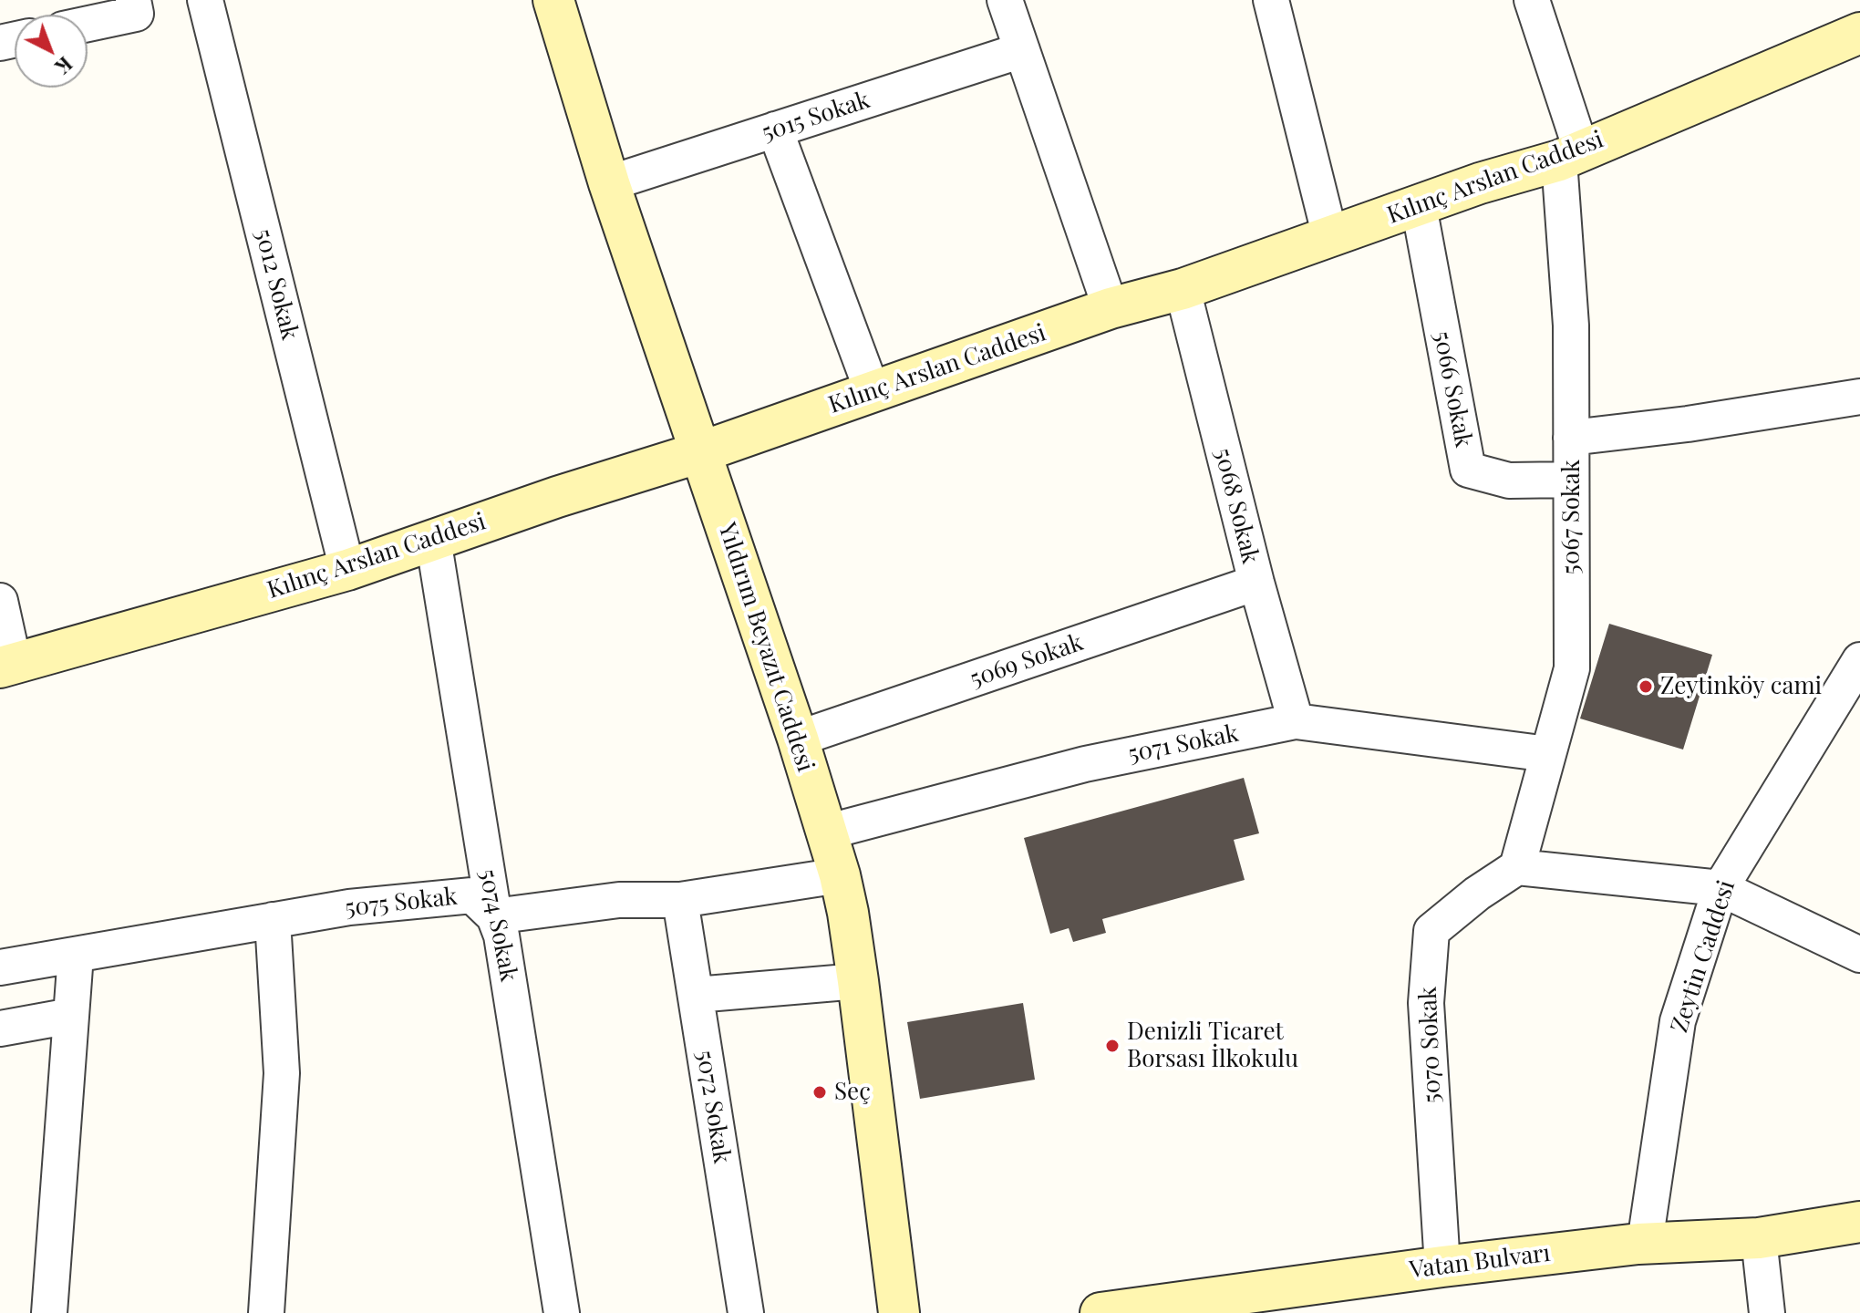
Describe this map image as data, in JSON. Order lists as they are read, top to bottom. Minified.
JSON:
{"streets":{"street":["5015 Sokak","Kılınç Arslan Caddesi","5012 Sokak","5066 Sokak","5068 Sokak","5067 Sokak","Yıldırım Beyazıt Caddesi","5069 Sokak","5071 Sokak","5075 Sokak","5074 Sokak","Zeytin Caddesi","5070 Sokak","5072 Sokak","Vatan Bulvarı"]},"crossings":[["5015 Sokak","Yıldırım Beyazıt Caddesi"],["Kılınç Arslan Caddesi","5012 Sokak"],["Kılınç Arslan Caddesi","5066 Sokak"],["Kılınç Arslan Caddesi","5068 Sokak"],["Kılınç Arslan Caddesi","5067 Sokak"],["Kılınç Arslan Caddesi","Yıldırım Beyazıt Caddesi"],["Kılınç Arslan Caddesi","5074 Sokak"],["5066 Sokak","5067 Sokak"],["5068 Sokak","5069 Sokak"],["5068 Sokak","5071 Sokak"],["5067 Sokak","5071 Sokak"],["5067 Sokak","5070 Sokak"],["Yıldırım Beyazıt Caddesi","5069 Sokak"],["Yıldırım Beyazıt Caddesi","5071 Sokak"],["5075 Sokak","5074 Sokak"],["Zeytin Caddesi","Vatan Bulvarı"],["5070 Sokak","Vatan Bulvarı"]],"places":["Zeytinköy cami","Denizli Ticaret Borsası İlkokulu","Seç"],"north":"bottom right"}
